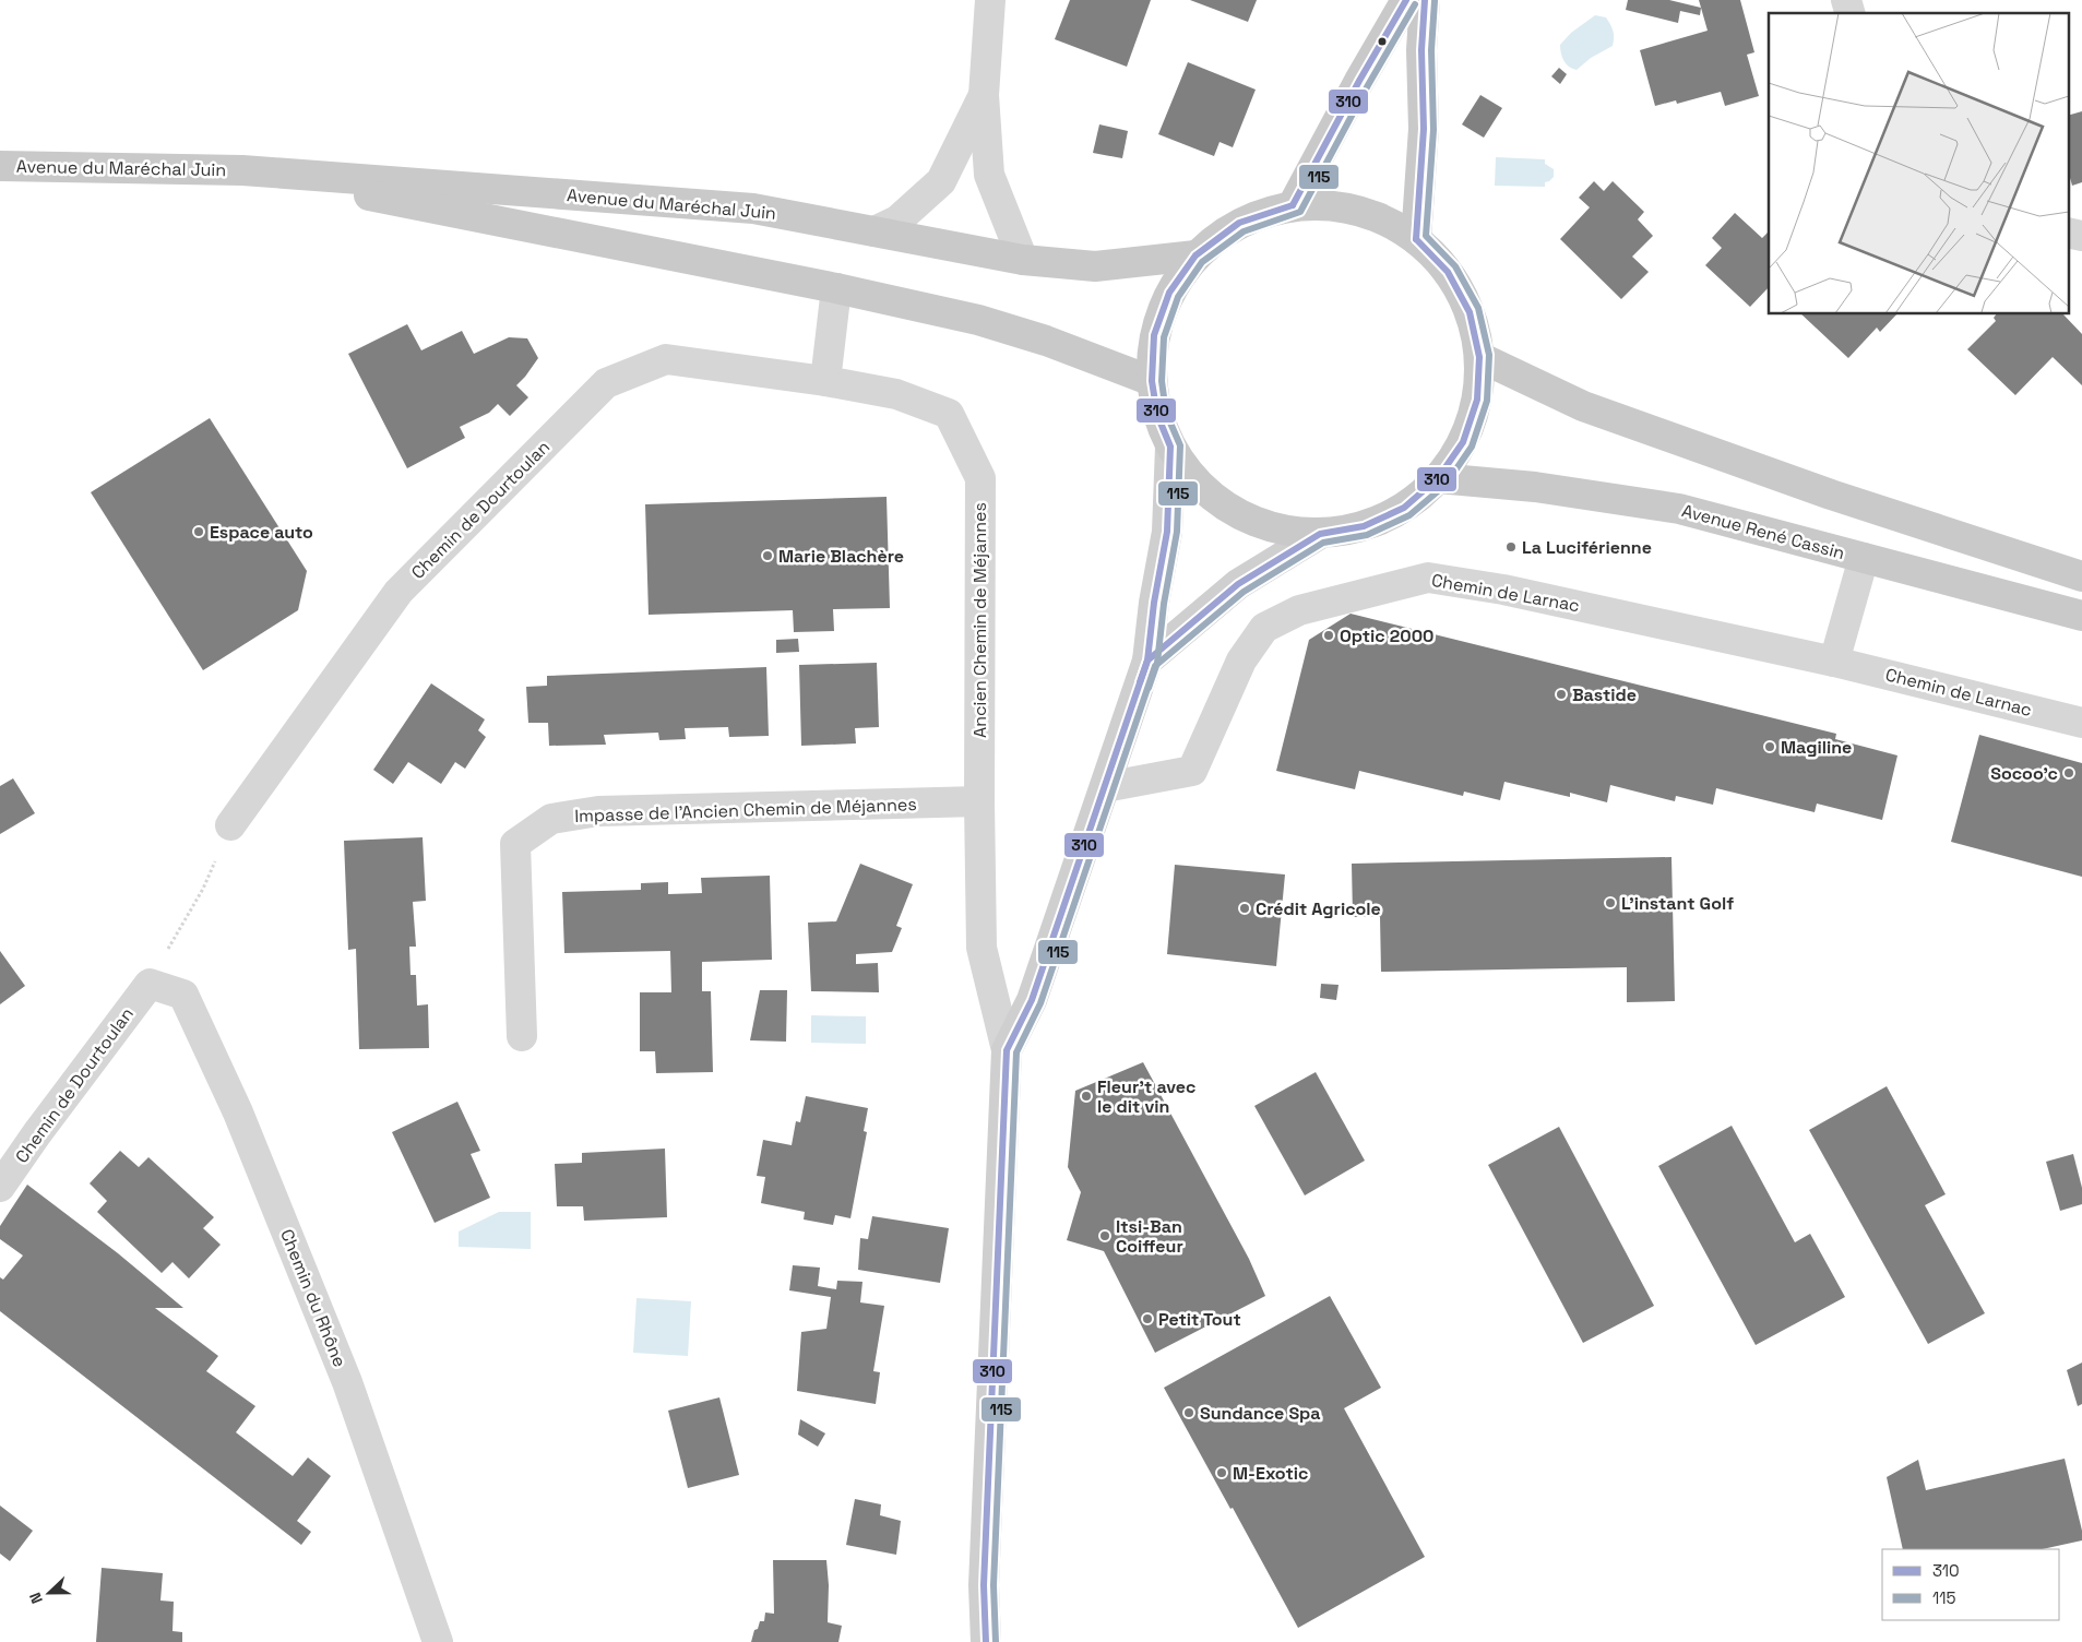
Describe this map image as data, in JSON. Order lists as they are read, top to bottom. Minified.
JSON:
{"streets":{"main road":["Avenue du Maréchal Juin","Avenue René Cassin"],"street":["Chemin de Dourtoulan","Chemin de Larnac","Ancien Chemin de Méjannes","Impasse de l'Ancien Chemin de Méjannes","Chemin du Rhône"]},"crossings":[["Chemin de Dourtoulan","Ancien Chemin de Méjannes"],["Chemin de Dourtoulan","Chemin du Rhône"],["Ancien Chemin de Méjannes","Impasse de l'Ancien Chemin de Méjannes"]],"places":["Espace auto","La Luciférienne","Marie Blachère","Optic 2000","Bastide","Magiline","Socoo’c","L'instant Golf","Crédit Agricole","Fleur't avec le dit vin","Itsi-Ban Coiffeur","Petit Tout","Sundance Spa","M-Exotic"],"lines":["transit line 310","transit line 115"],"legend":["310","115"],"north":"left"}
